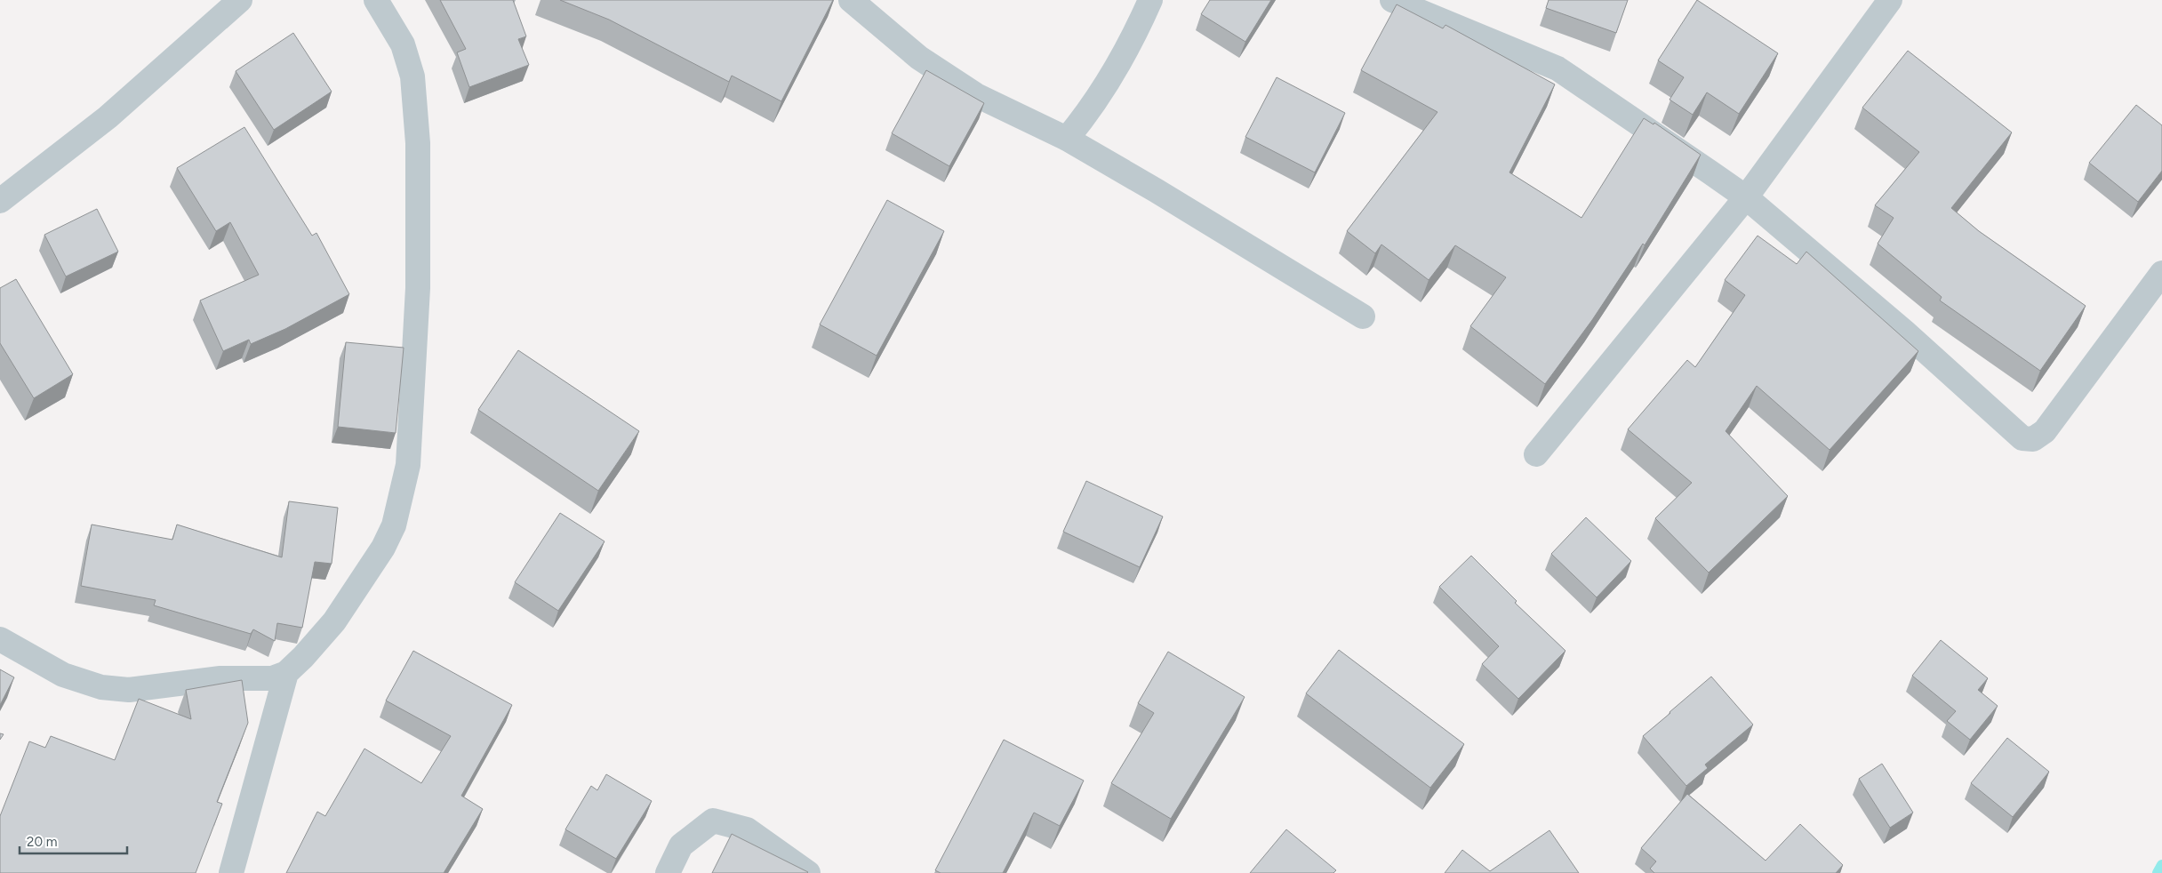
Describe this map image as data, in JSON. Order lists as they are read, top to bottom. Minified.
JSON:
{"scale_bar":"20 m"}
